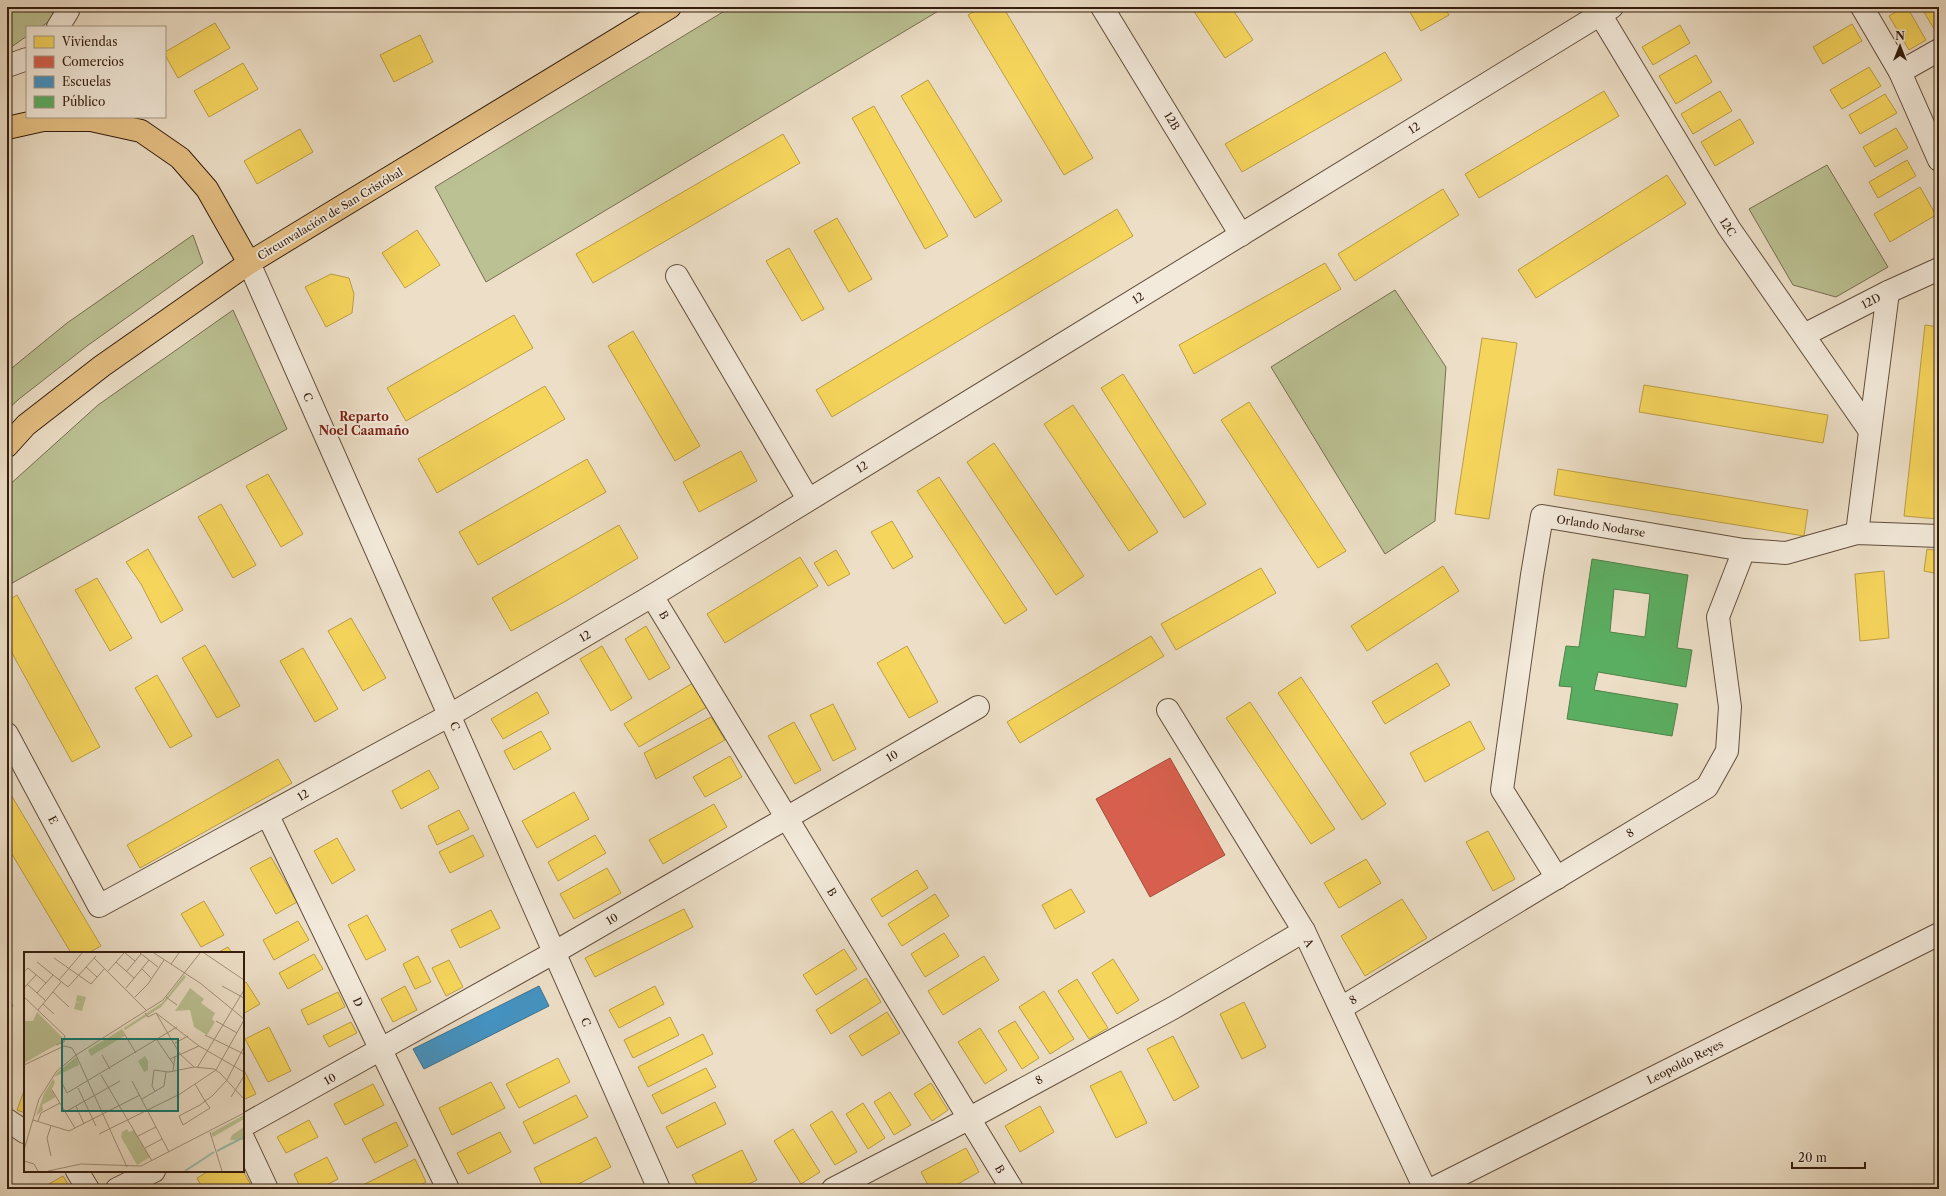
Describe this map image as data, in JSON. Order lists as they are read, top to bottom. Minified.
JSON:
{"streets":{"main road":["Circunvalación de San Cristóbal"],"street":["12B","12","12C","12D","C","Orlando Nodarse","B","10","E","8","A","D","Leopoldo Reyes"]},"crossings":[["12B","12"],["12","12C"],["12","C"],["12","B"],["12","E"],["12","D"],["Circunvalación de San Cristóbal","C"],["12C","12D"],["C","10"],["Orlando Nodarse","8"],["B","10"],["B","8"],["10","D"],["8","A"]],"districts":["Reparto Noel Caamaño"],"legend":["Viviendas","Comercios","Escuelas","Público"],"scale_bar":"20 m","north":"top"}
